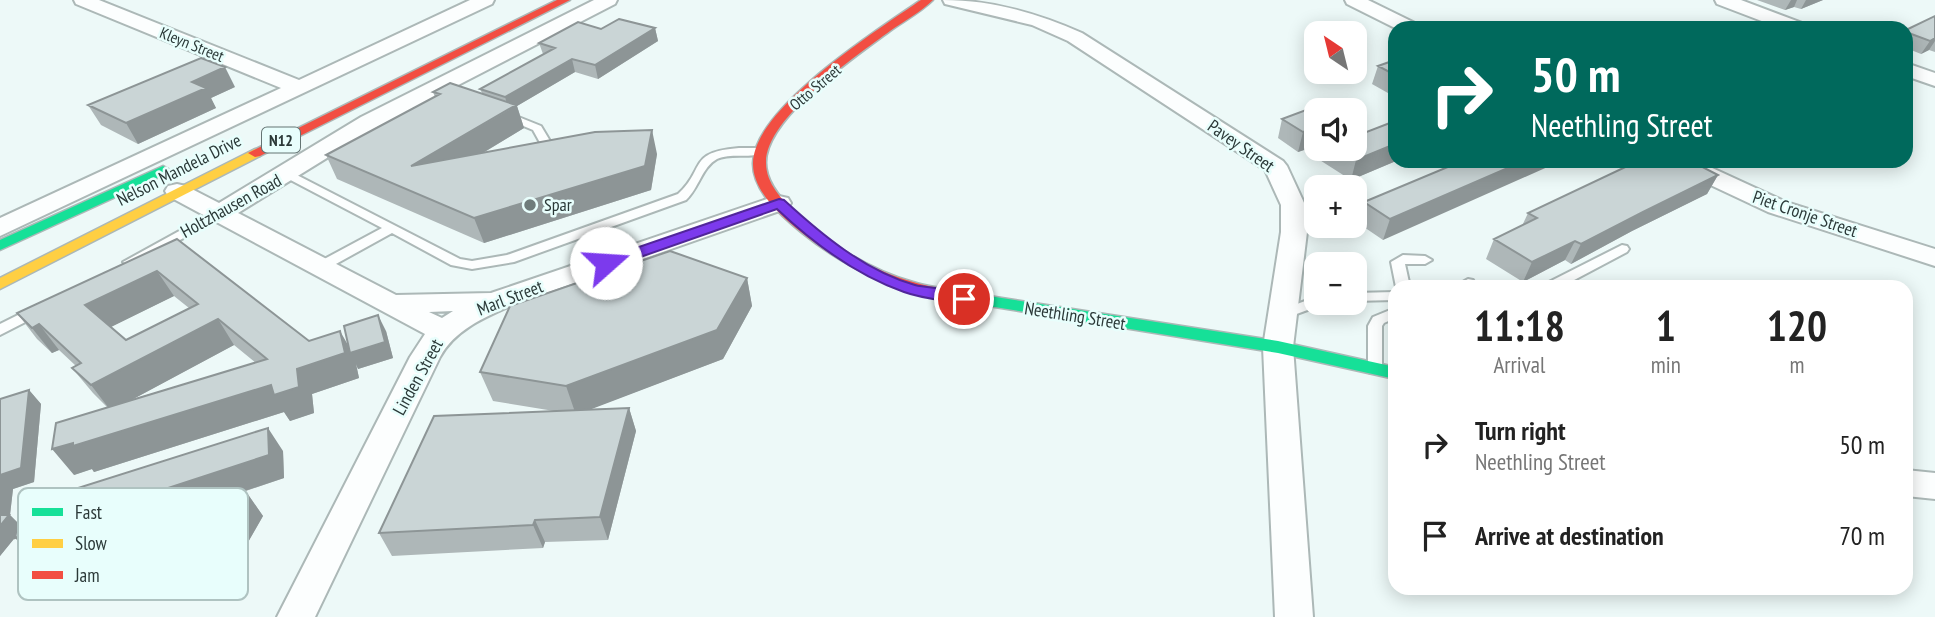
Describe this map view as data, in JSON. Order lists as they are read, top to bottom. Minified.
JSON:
{"streets":{"main road":["Otto Street","N12","Nelson Mandela Drive","Neethling Street"],"street":["Kleyn Street","Pavey Street","Holtzhausen Road","Piet Cronje Street","Marl Street","Linden Street"]},"crossings":[["Pavey Street","Neethling Street"],["Nelson Mandela Drive","Linden Street"],["Holtzhausen Road","Linden Street"],["Marl Street","Neethling Street"],["Marl Street","Linden Street"]],"places":["Spar"],"legend":["Fast","Slow","Jam"],"north":"top left","page":{"map_buttons":["+","−"],"turn":["50 m","Neethling Street"],"eta":["11:18","Arrival","1","min","120","m"],"list":[{"name":"Turn right","note":"Neethling Street","value":"50 m"},{"name":"Arrive at destination","value":"70 m"}]}}
